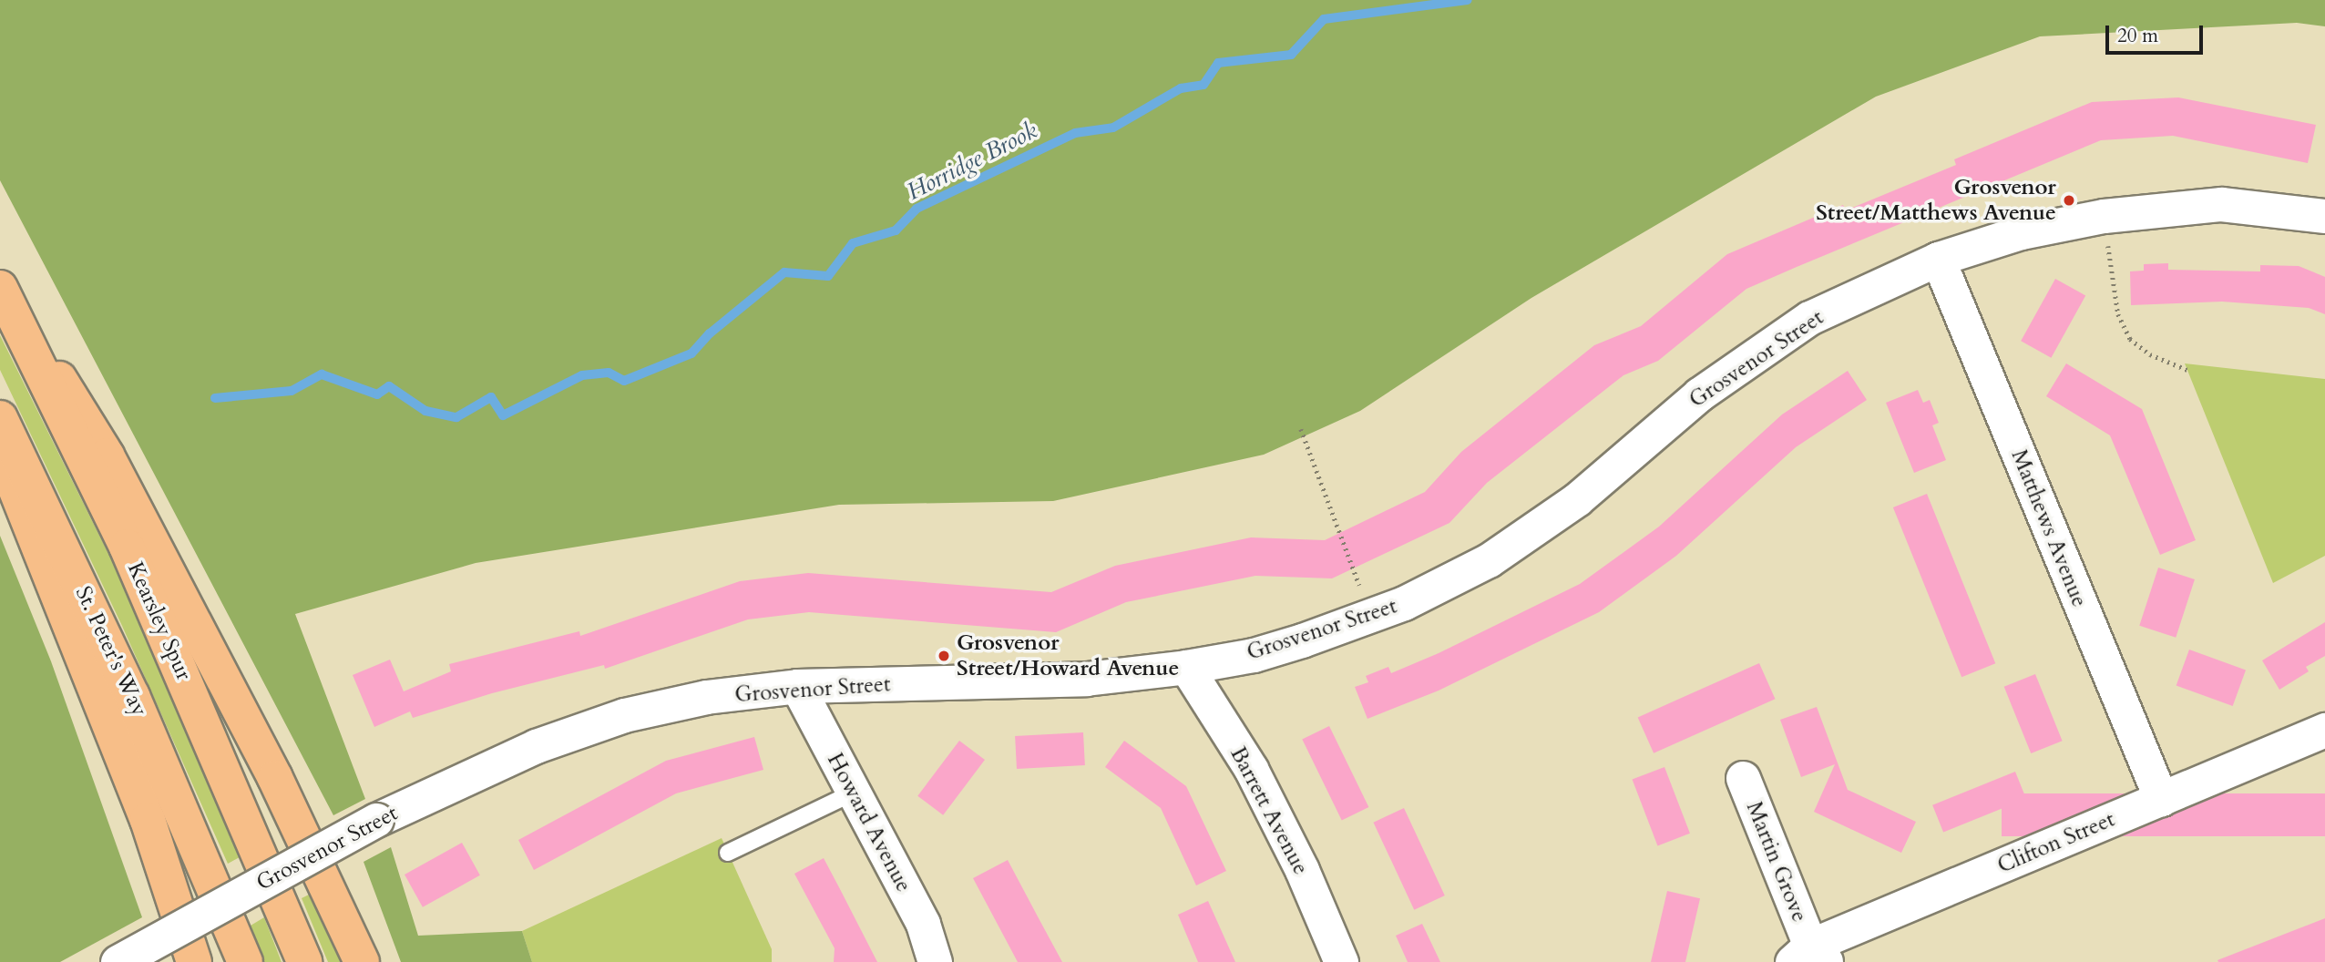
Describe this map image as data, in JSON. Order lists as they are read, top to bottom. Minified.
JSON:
{"streets":{"highway":["Kearsley Spur","St. Peter's Way"],"street":["Grosvenor Street","Matthews Avenue","Barrett Avenue","Howard Avenue","Clifton Street","Martin Grove"]},"crossings":[["Grosvenor Street","Matthews Avenue"],["Grosvenor Street","Barrett Avenue"],["Grosvenor Street","Howard Avenue"],["Matthews Avenue","Clifton Street"],["Clifton Street","Martin Grove"]],"water":["Horridge Brook"],"places":["Grosvenor Street/Matthews Avenue","Grosvenor Street/Howard Avenue"],"scale_bar":"20 m"}
